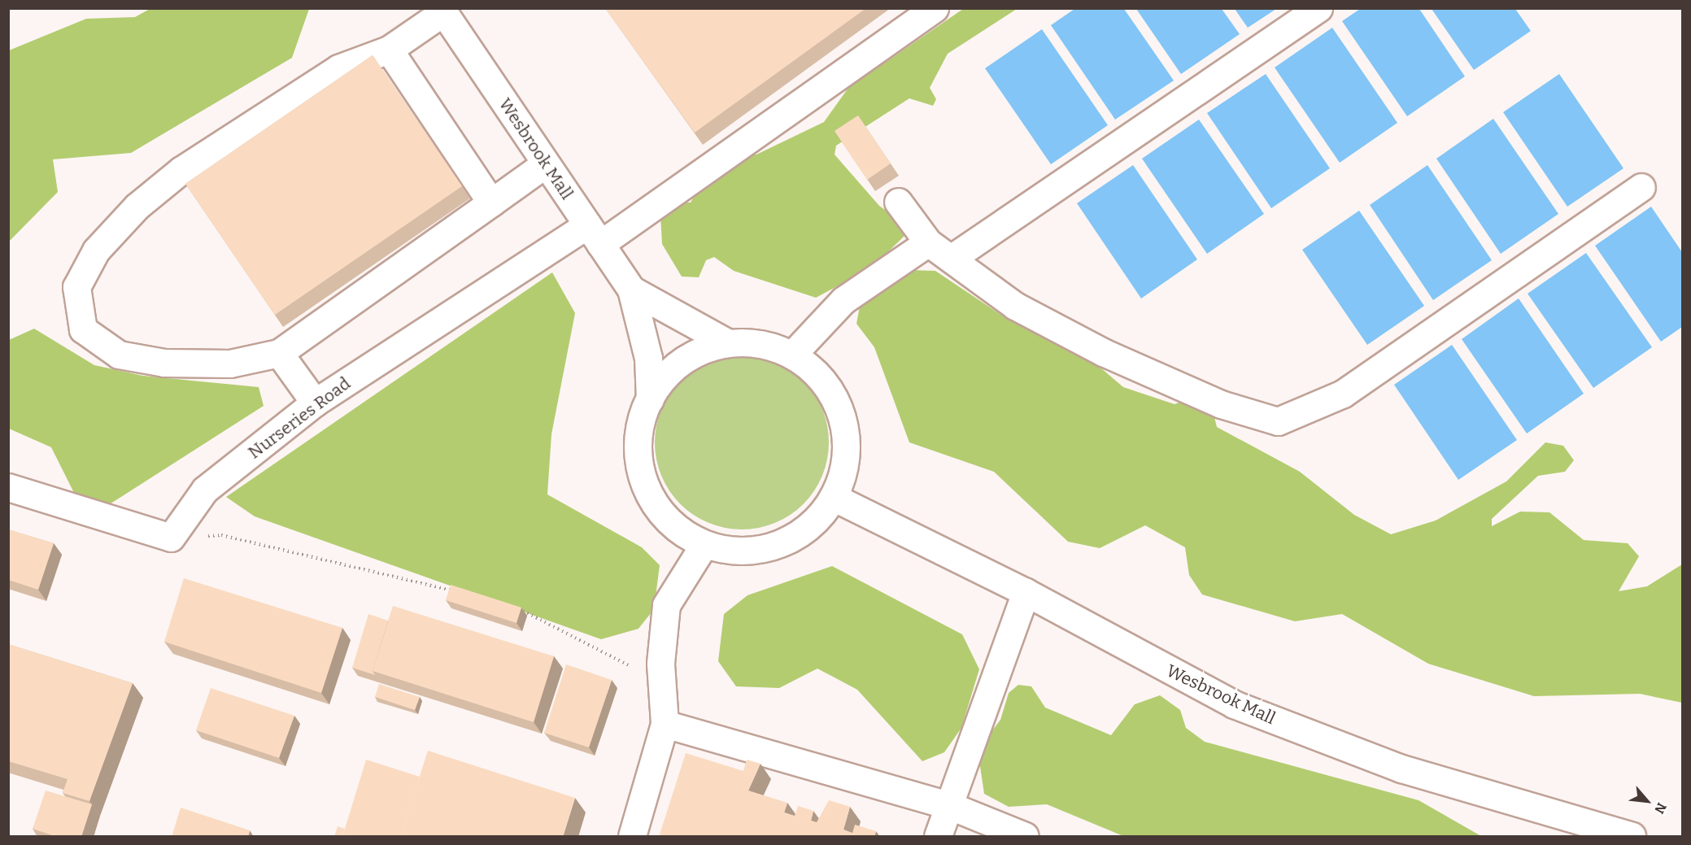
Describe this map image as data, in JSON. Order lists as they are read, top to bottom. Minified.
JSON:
{"streets":{"street":["Wesbrook Mall","Nurseries Road"]},"crossings":[["Wesbrook Mall","Nurseries Road"]],"north":"bottom right"}
